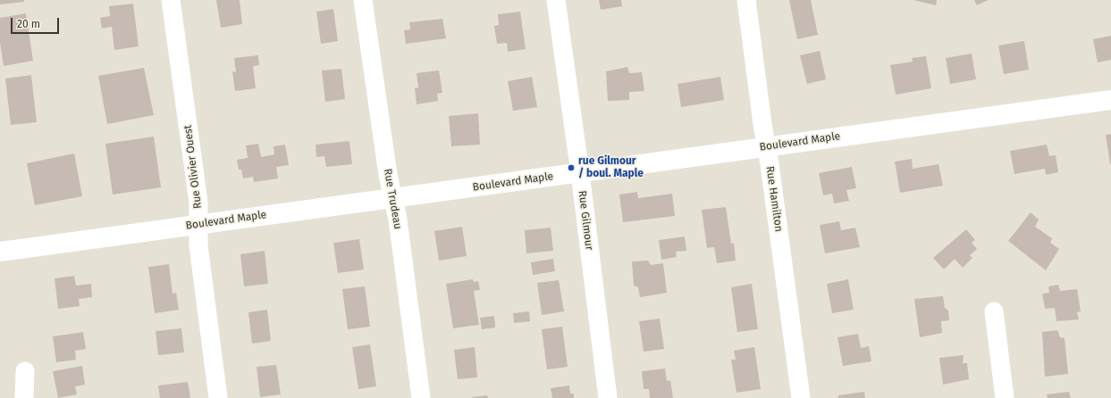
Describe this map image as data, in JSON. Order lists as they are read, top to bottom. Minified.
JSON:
{"streets":{"street":["Boulevard Maple","Rue Olivier Ouest","Rue Trudeau","Rue Hamilton","Rue Gilmour"]},"crossings":[["Boulevard Maple","Rue Olivier Ouest"],["Boulevard Maple","Rue Trudeau"],["Boulevard Maple","Rue Hamilton"],["Boulevard Maple","Rue Gilmour"]],"places":["rue Gilmour / boul. Maple"],"scale_bar":"20 m"}
